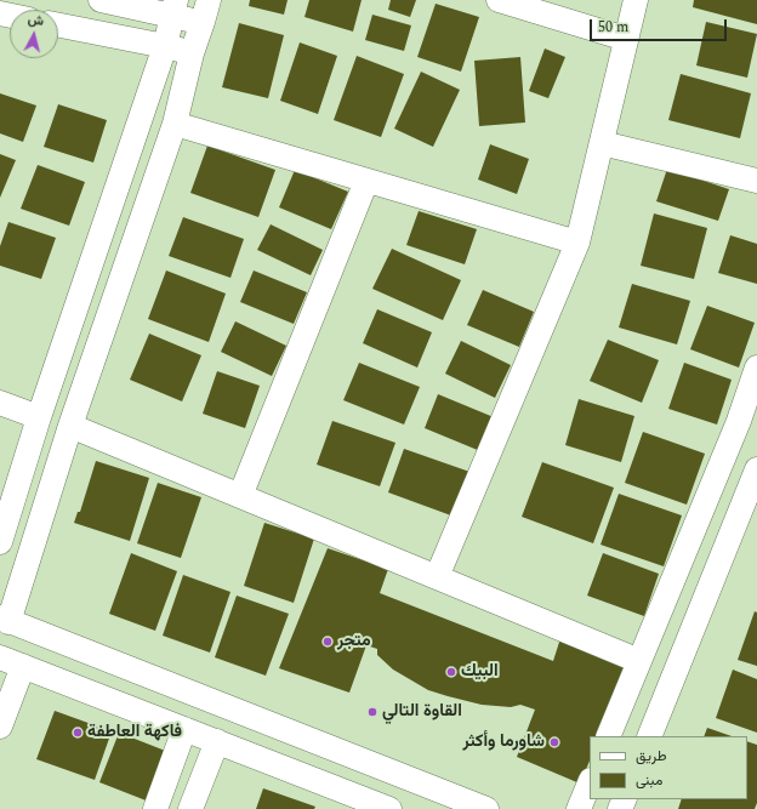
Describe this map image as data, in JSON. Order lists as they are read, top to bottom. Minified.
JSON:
{"places":["متجر","البيك","القاوة التالي","فاكهة العاطفة","شاورما وأكثر"],"legend":["طريق","مبنى"],"scale_bar":"50 m","north":"top"}
